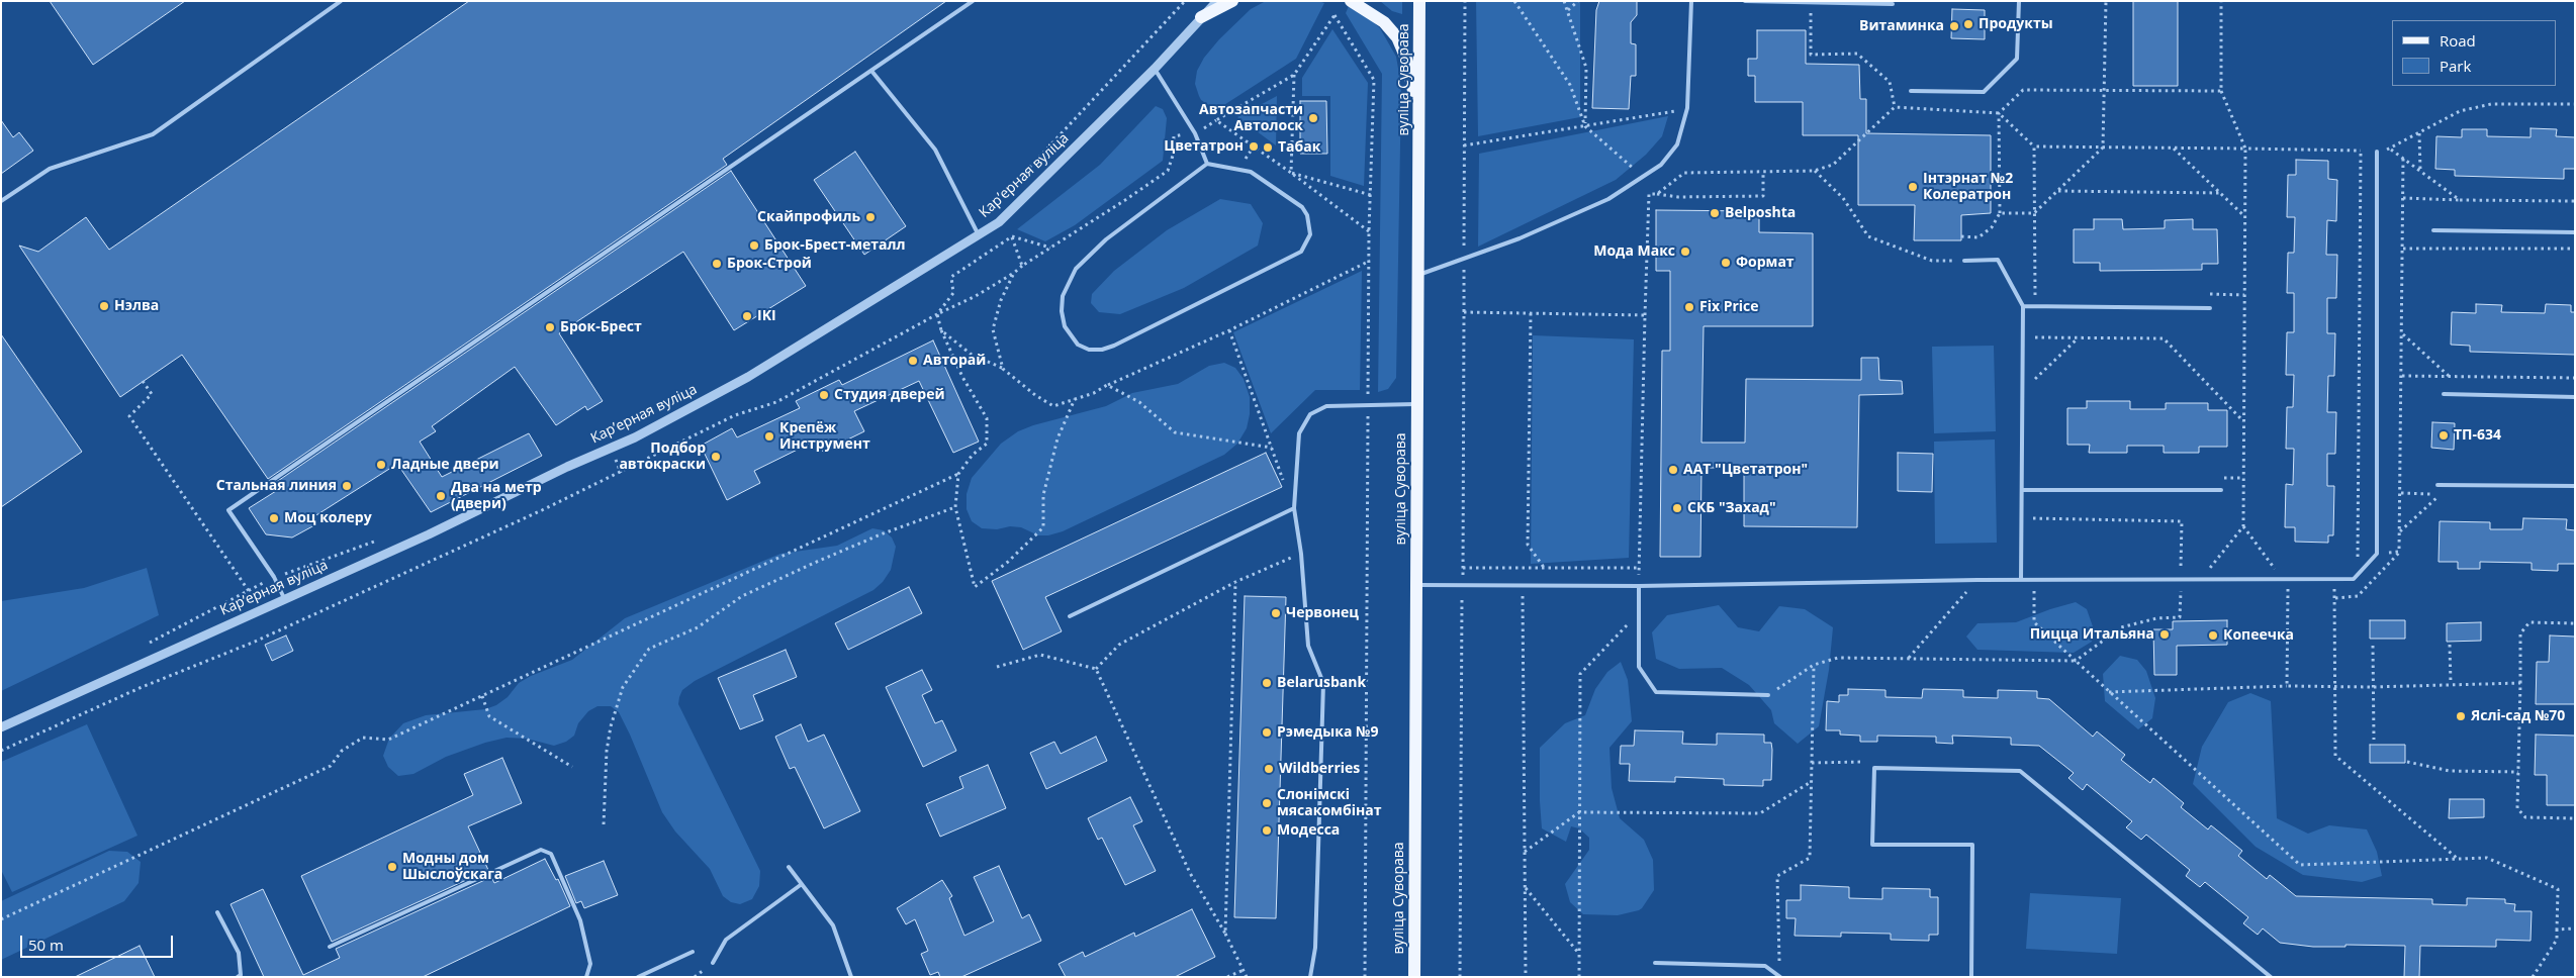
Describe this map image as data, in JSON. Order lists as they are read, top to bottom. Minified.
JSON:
{"streets":{"main road":["вуліца Суворава"],"street":["Карʼерная вуліца"]},"places":["Продукты","Витаминка","Автозапчасти Автолоск","Цветатрон","Табак","Інтэрнат №2 Колератрон","Belposhta","Скайпрофиль","Брок-Брест-металл","Мода Макс","Формат","Брок-Строй","Нэлва","Fix Price","IKI","Брок-Брест","Авторай","Студия дверей","ТП-634","Крепёж Инструмент","Подбор автокраски","Ладные двери","ААТ \"Цветатрон\"","Стальная линия","Два на метр (двери)","СКБ \"Захад\"","Моц колеру","Червонец","Пицца Итальяна","Копеечка","Belarusbank","Яслі-сад №70","Рэмедыка №9","Wildberries","Слонімскі мясакомбінат","Модесса","Модны дом Шыслоўскага"],"legend":["Road","Park"],"scale_bar":"50 m"}
